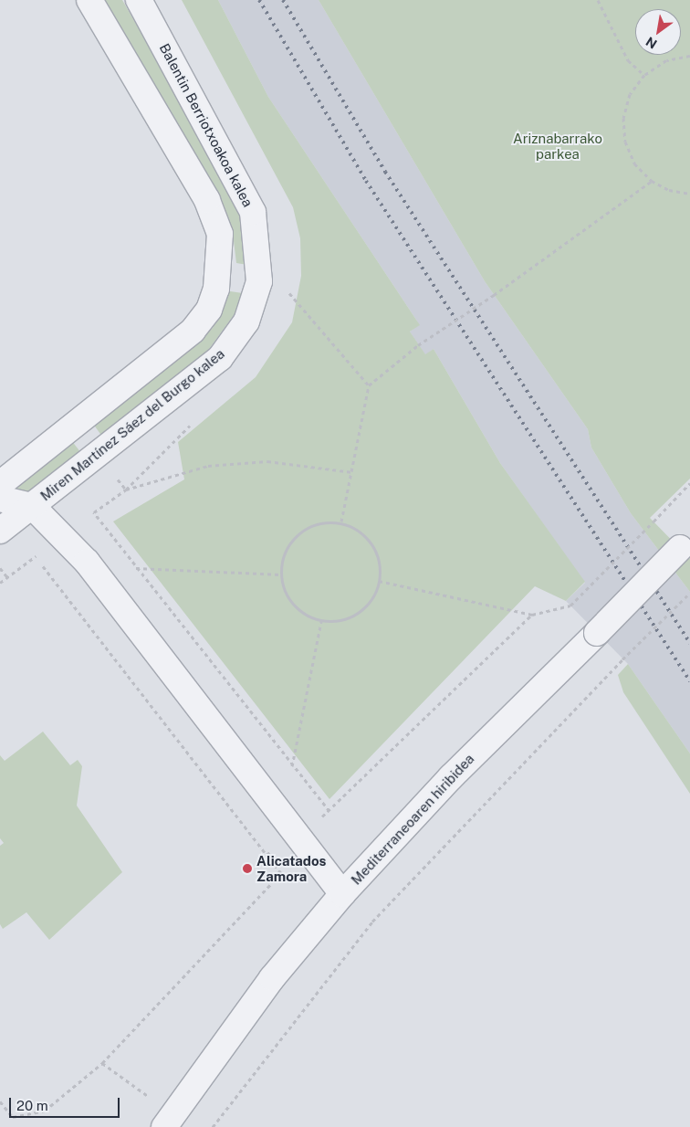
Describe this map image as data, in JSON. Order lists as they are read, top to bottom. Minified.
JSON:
{"streets":{"street":["Balentin Berriotxoakoa kalea","Miren Martínez Sáez del Burgo kalea","Mediterraneoaren hiribidea"]},"crossings":[["Balentin Berriotxoakoa kalea","Miren Martínez Sáez del Burgo kalea"]],"parks":["Ariznabarrako parkea"],"places":["Alicatados Zamora"],"scale_bar":"20 m","north":"bottom left"}
